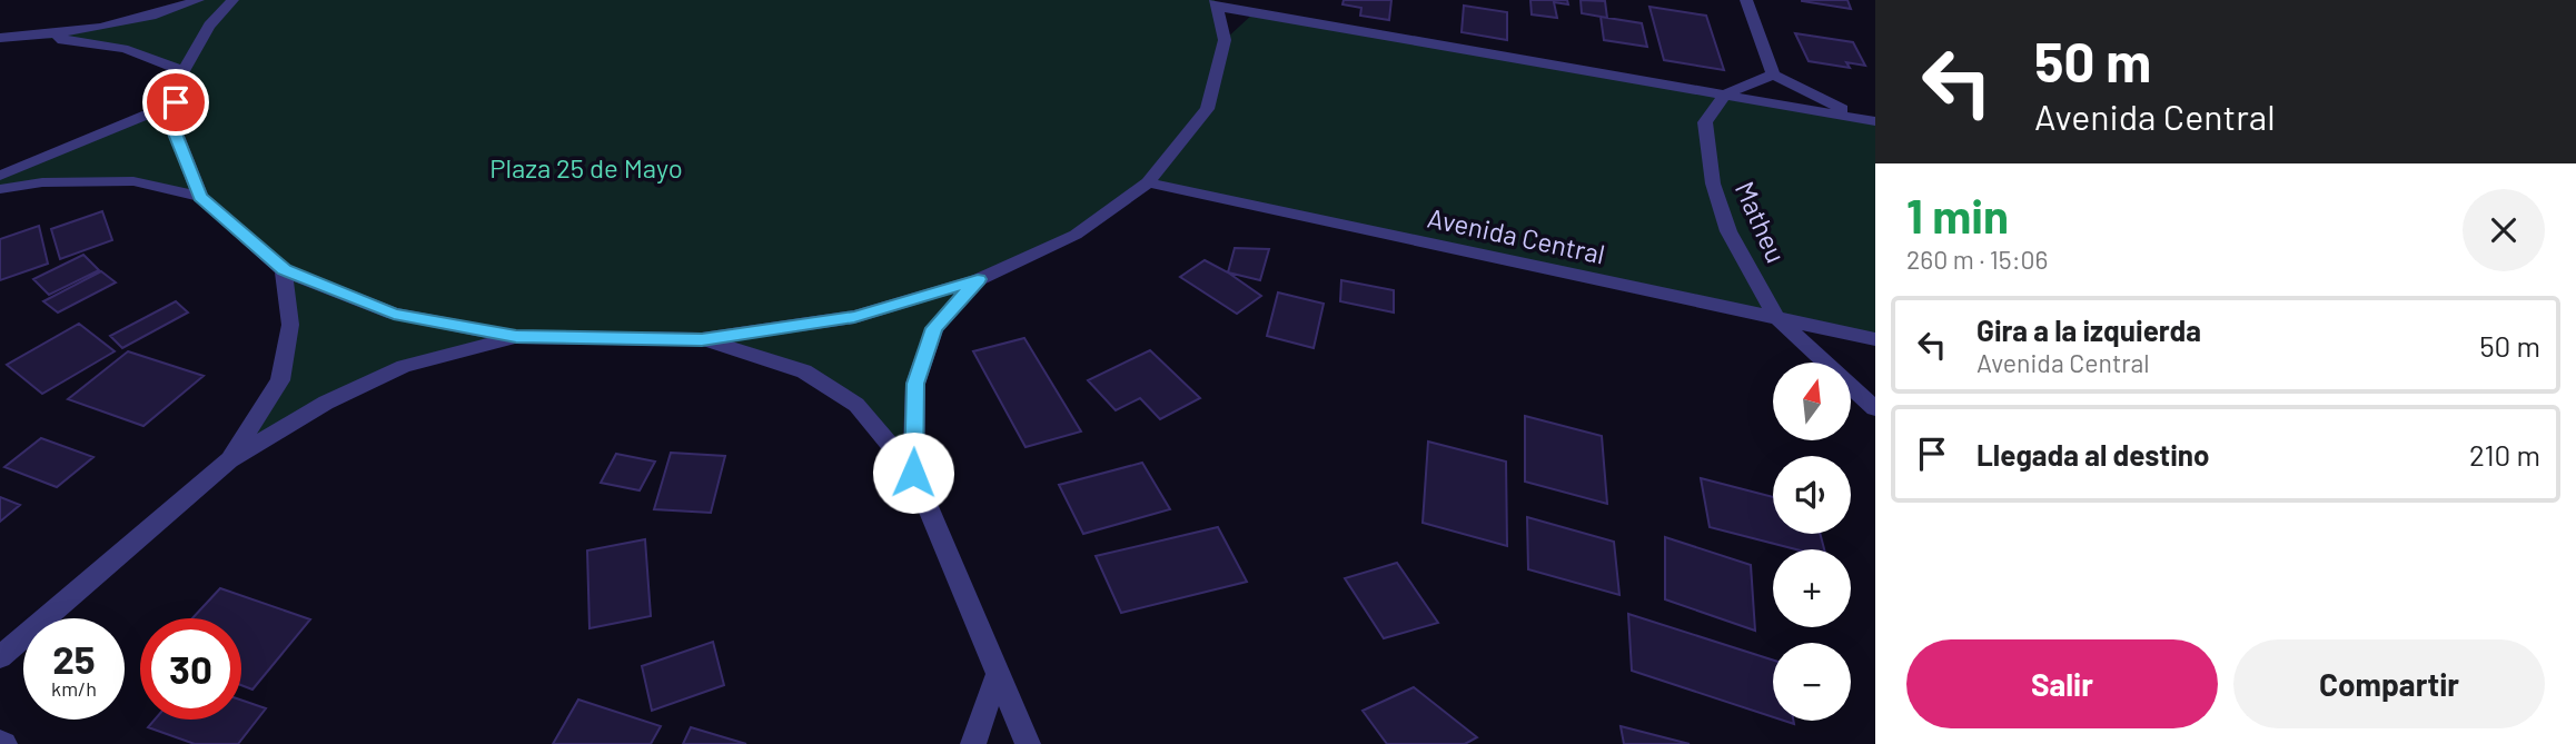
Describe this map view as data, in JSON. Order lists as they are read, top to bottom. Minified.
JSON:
{"streets":{"street":["Matheu","Avenida Central"]},"crossings":[["Matheu","Avenida Central"]],"parks":["Plaza 25 de Mayo"],"north":"top","page":{"turn":["50 m","Avenida Central"],"heading":["1 min","260 m · 15:06"],"list":[{"name":"Gira a la izquierda","note":"Avenida Central","value":"50 m"},{"name":"Llegada al destino","value":"210 m"}],"map_buttons":["+","−"],"speed":"25 km/h","limit":"30","buttons":["Salir","Compartir"]}}
